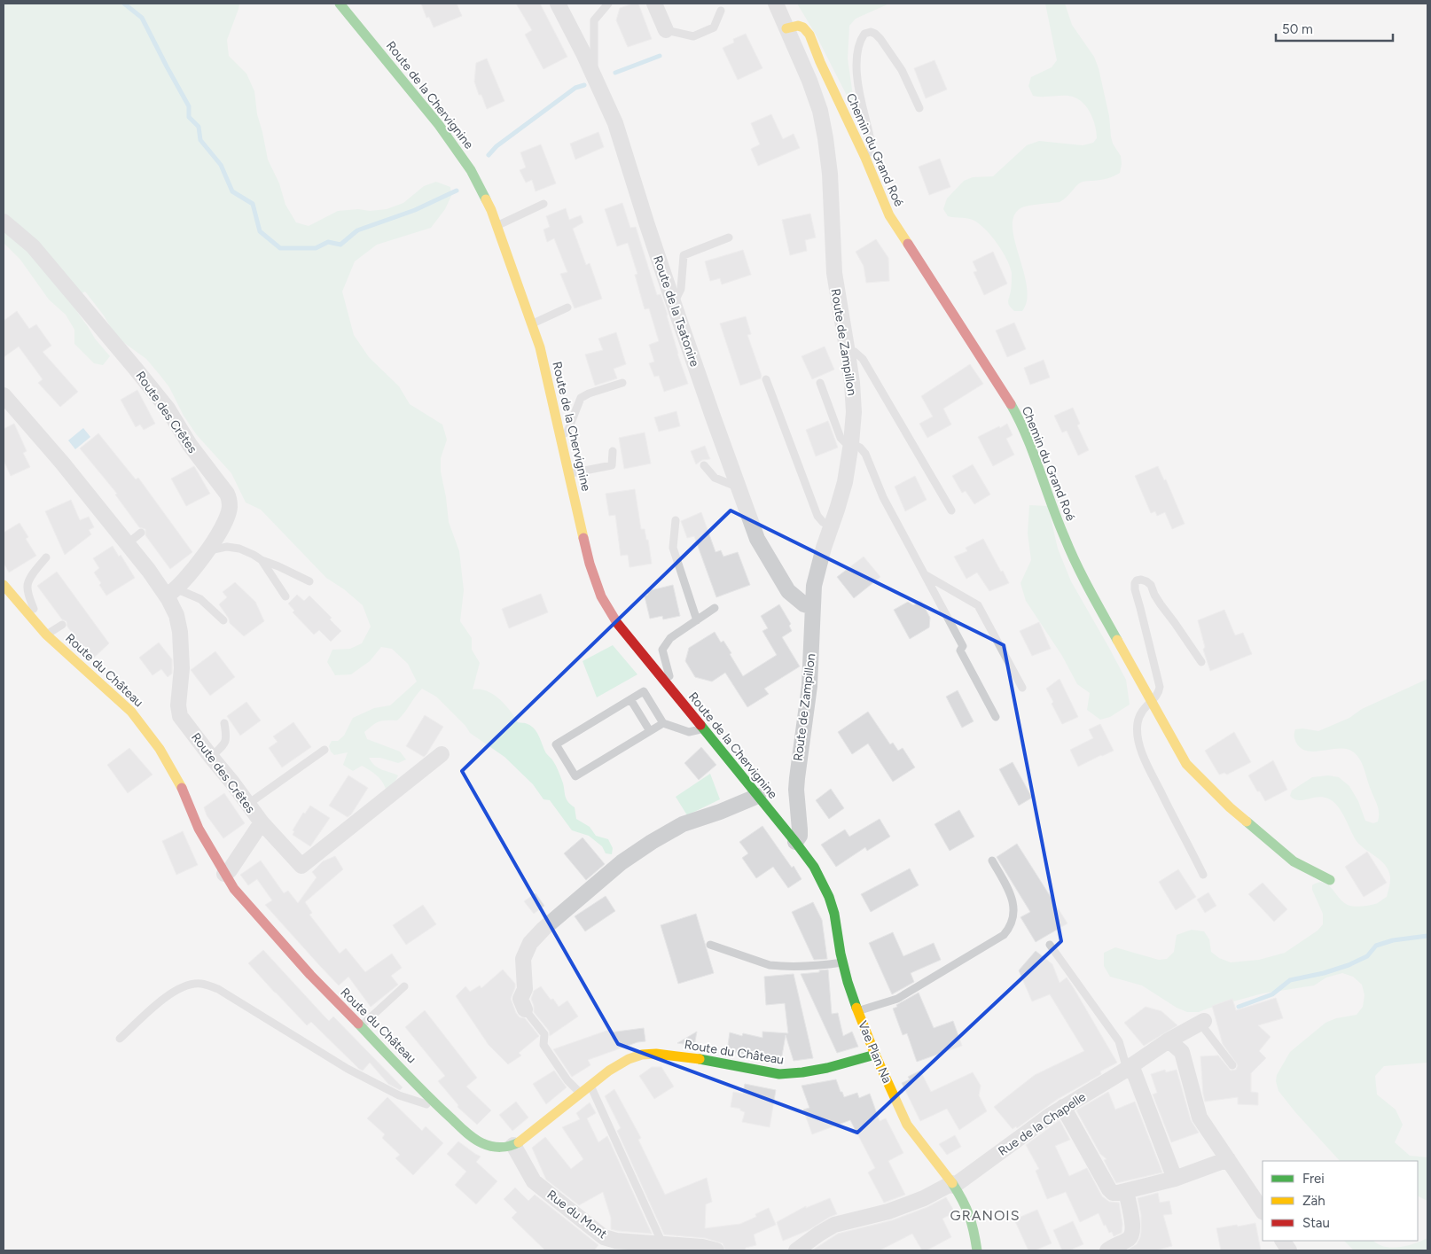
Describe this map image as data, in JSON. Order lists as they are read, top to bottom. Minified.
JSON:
{"streets":{"street":["Route de la Chervignine","Chemin du Grand Roé","Route de la Tsatonire","Route de Zampillon","Route des Crêtes","Route du Château","Vae Plan Na","Rue de la Chapelle","Rue du Mont"]},"crossings":[["Route de la Chervignine","Route de Zampillon"],["Route de la Chervignine","Vae Plan Na"],["Chemin du Grand Roé","Route de Zampillon"],["Route de la Tsatonire","Route de Zampillon"],["Route de Zampillon","Vae Plan Na"],["Route des Crêtes","Route du Château"],["Route du Château","Vae Plan Na"],["Route du Château","Rue du Mont"],["Vae Plan Na","Rue de la Chapelle"]],"districts":["GRANOIS"],"legend":["Frei","Zäh","Stau"],"scale_bar":"50 m"}
